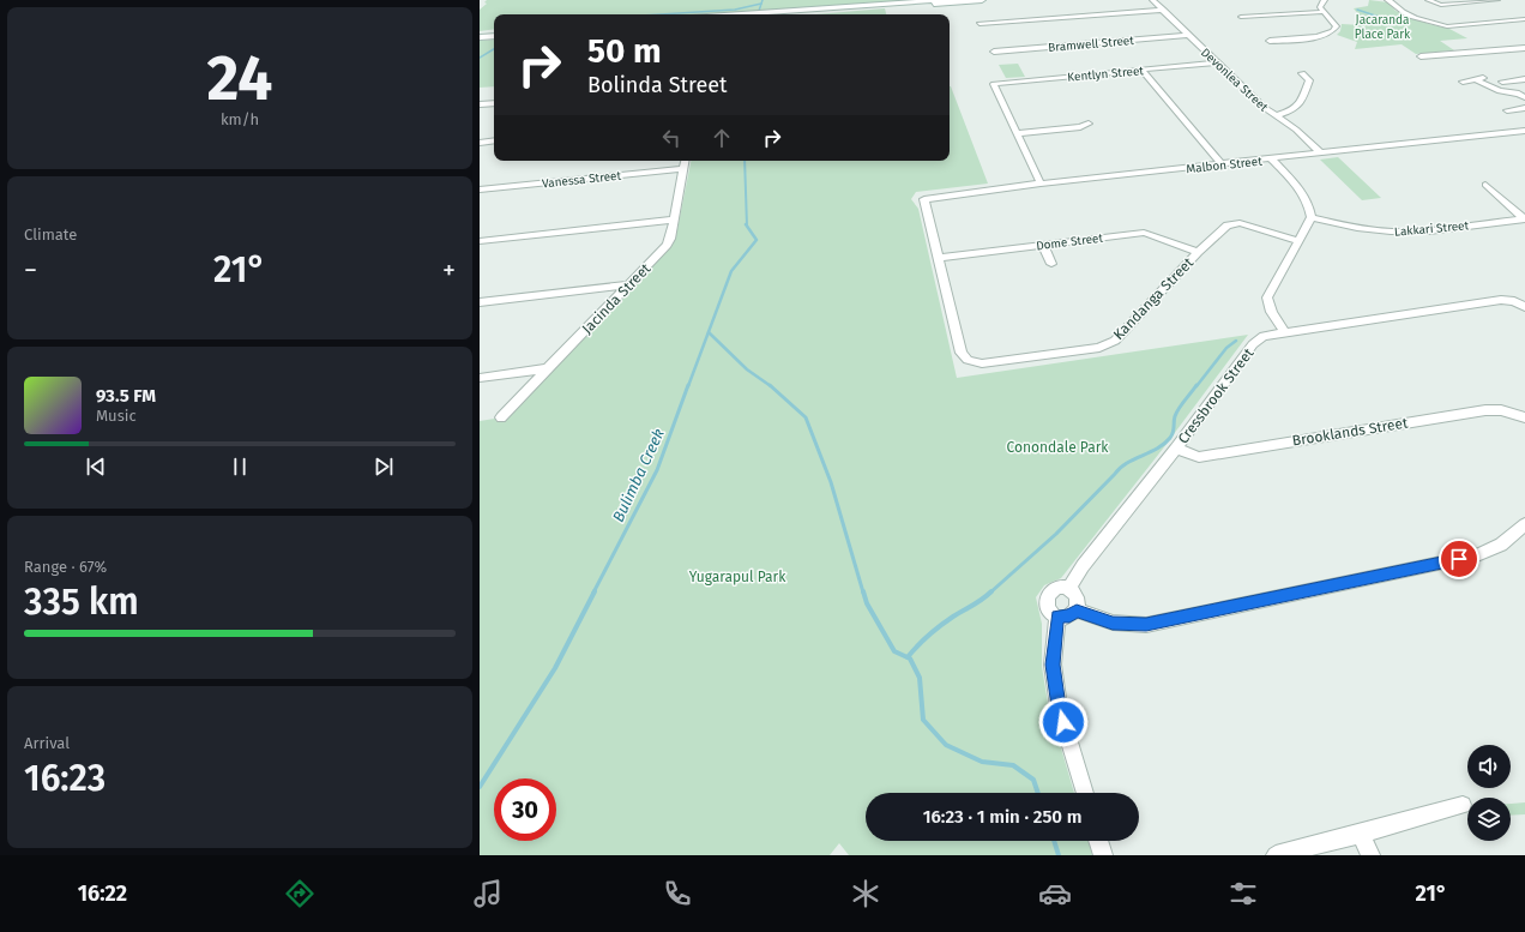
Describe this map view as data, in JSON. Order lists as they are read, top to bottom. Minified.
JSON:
{"streets":{"street":["Bramwell Street","Kentlyn Street","Devonlea Street","Malbon Street","Vanessa Street","Lakkari Street","Dome Street","Jacinda Street","Kandanga Street","Cressbrook Street","Brooklands Street"]},"crossings":[["Bramwell Street","Devonlea Street"],["Kentlyn Street","Devonlea Street"],["Devonlea Street","Malbon Street"],["Malbon Street","Dome Street"],["Malbon Street","Kandanga Street"],["Vanessa Street","Jacinda Street"],["Dome Street","Kandanga Street"],["Cressbrook Street","Brooklands Street"]],"water":["Bulimba Creek"],"parks":["Jacaranda Place Park","Conondale Park","Yugarapul Park"],"page":{"tile":[["24","km/h"],"Climate",["Range · 67%","335 km"],["Arrival","16:23"]],"turn":["50 m","Bolinda Street"],"heat":["−","21°","+"],"song":["93.5 FM","Music"],"limit":"30","trip":"16:23 · 1 min · 250 m","tabs":["16:22","21°"]}}
